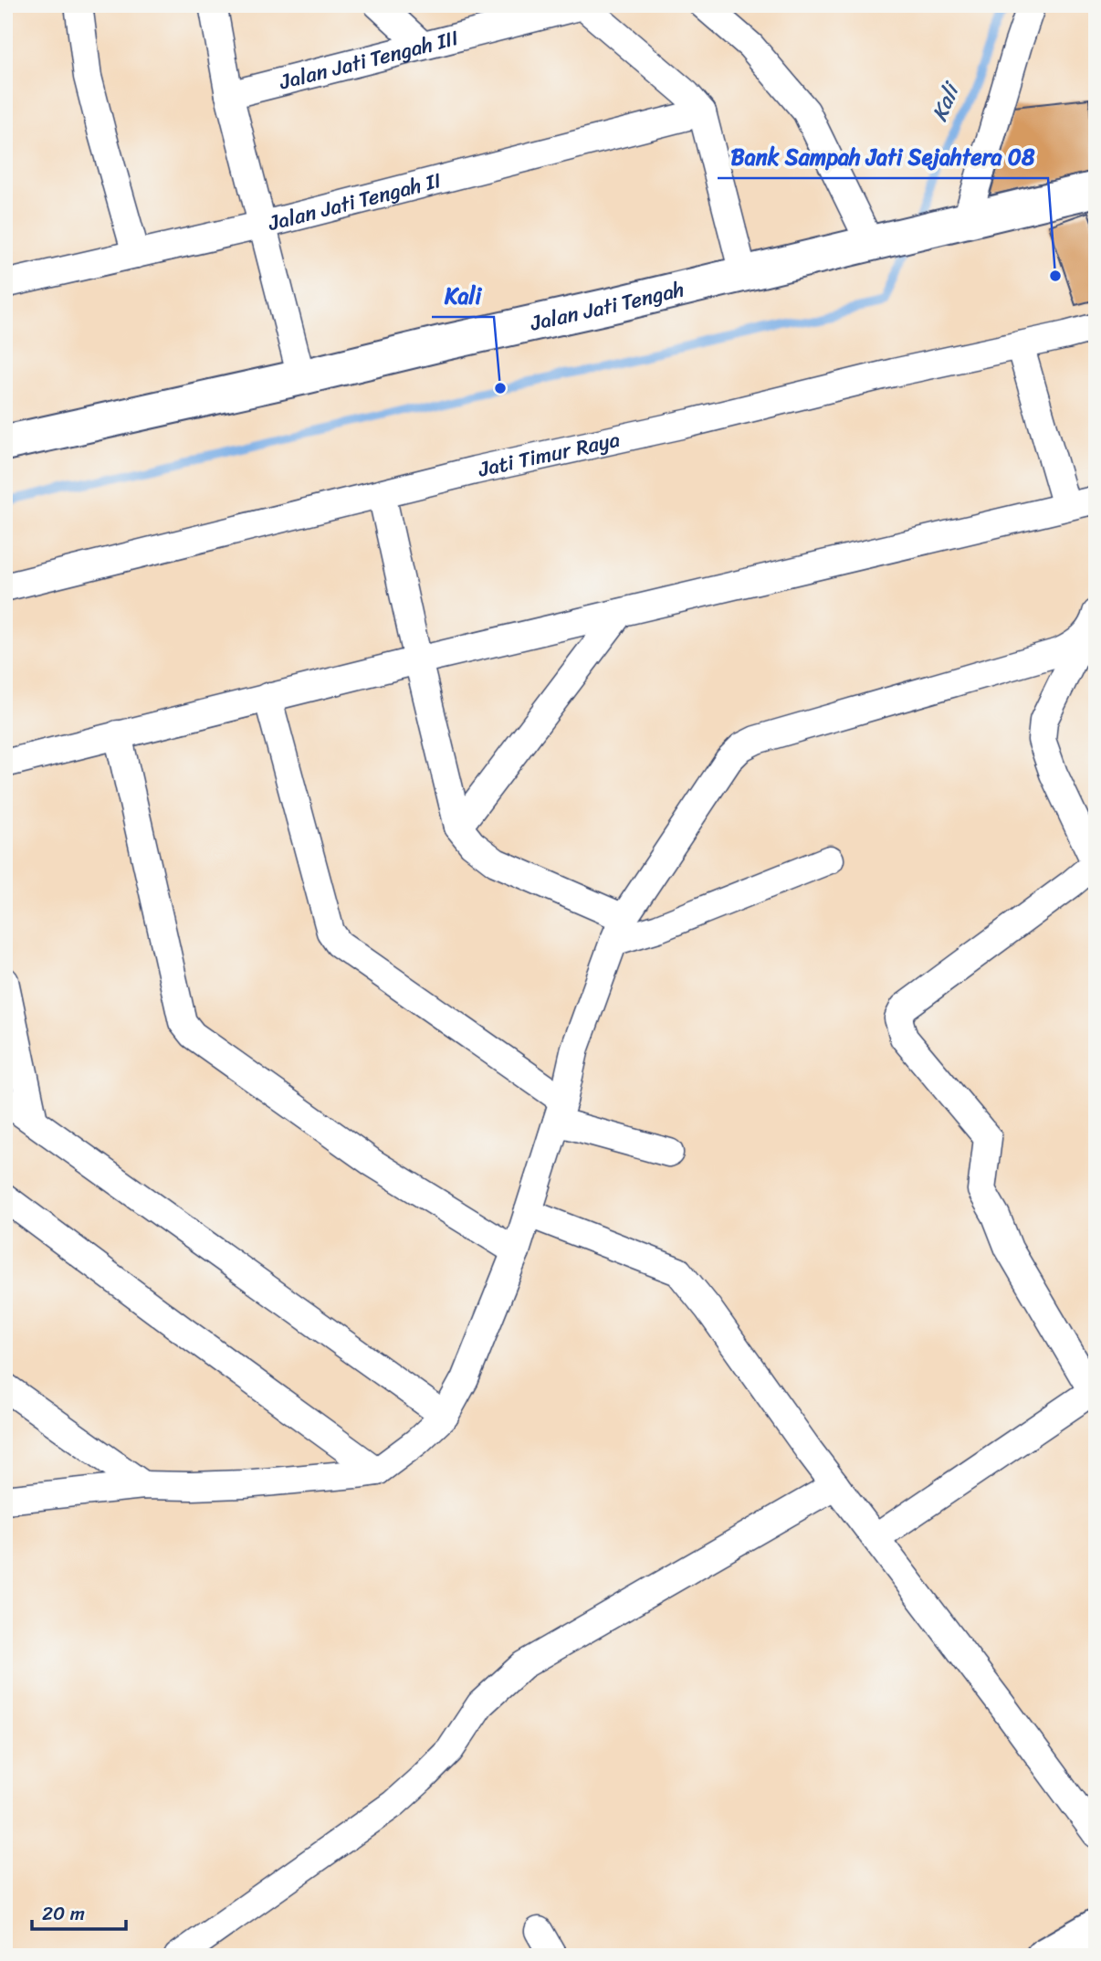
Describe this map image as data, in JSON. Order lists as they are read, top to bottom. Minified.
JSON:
{"streets":{"street":["Jalan Jati Tengah III","Jalan Jati Tengah II","Jalan Jati Tengah","Jati Timur Raya"]},"water":["Kali"],"places":["Bank Sampah Jati Sejahtera 08","Kali"],"scale_bar":"20 m"}
